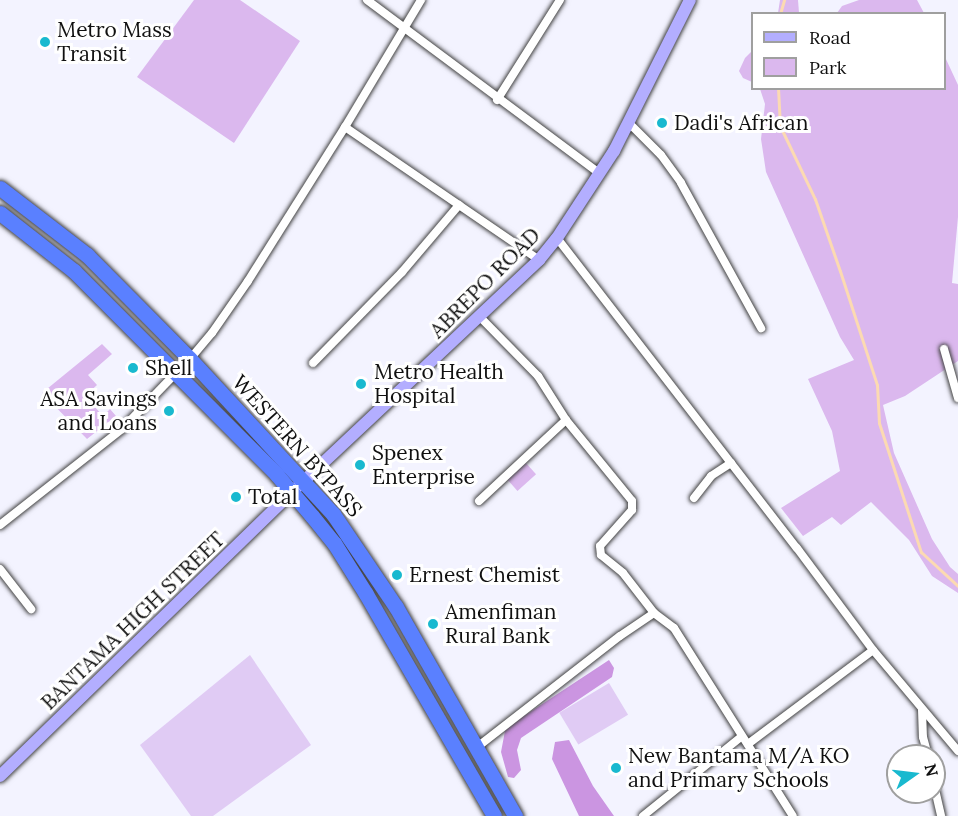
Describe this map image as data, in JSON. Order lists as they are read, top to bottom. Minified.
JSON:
{"streets":{"highway":["WESTERN BYPASS"],"main road":["ABREPO ROAD","BANTAMA HIGH STREET"]},"crossings":[["ABREPO ROAD","WESTERN BYPASS"],["ABREPO ROAD","BANTAMA HIGH STREET"],["WESTERN BYPASS","BANTAMA HIGH STREET"]],"places":["Metro Mass Transit","Dadi's African","Shell","Metro Health Hospital","ASA Savings and Loans","Spenex Enterprise","Total","Ernest Chemist","Amenfiman Rural Bank","New Bantama M/A KO and Primary Schools"],"legend":["Road","Park"],"north":"right"}
